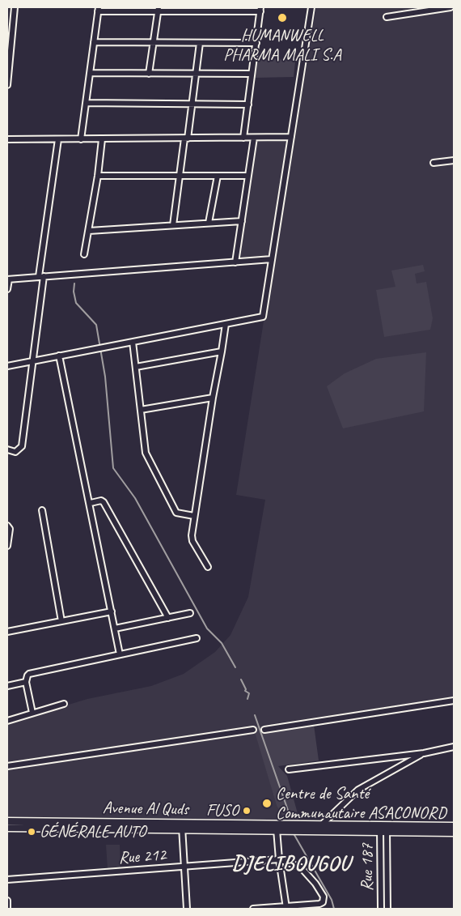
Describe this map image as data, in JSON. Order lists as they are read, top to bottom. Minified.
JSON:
{"streets":{"main road":["Avenue Al Quds"],"street":["Rue 212","Rue 187"]},"crossings":[["Avenue Al Quds","Rue 187"]],"districts":["DJELIBOUGOU"],"places":["HUMANWELL PHARMA MALI S.A","Centre de Santé Communautaire ASACONORD","FUSO","GÉNÉRALE AUTO"]}
